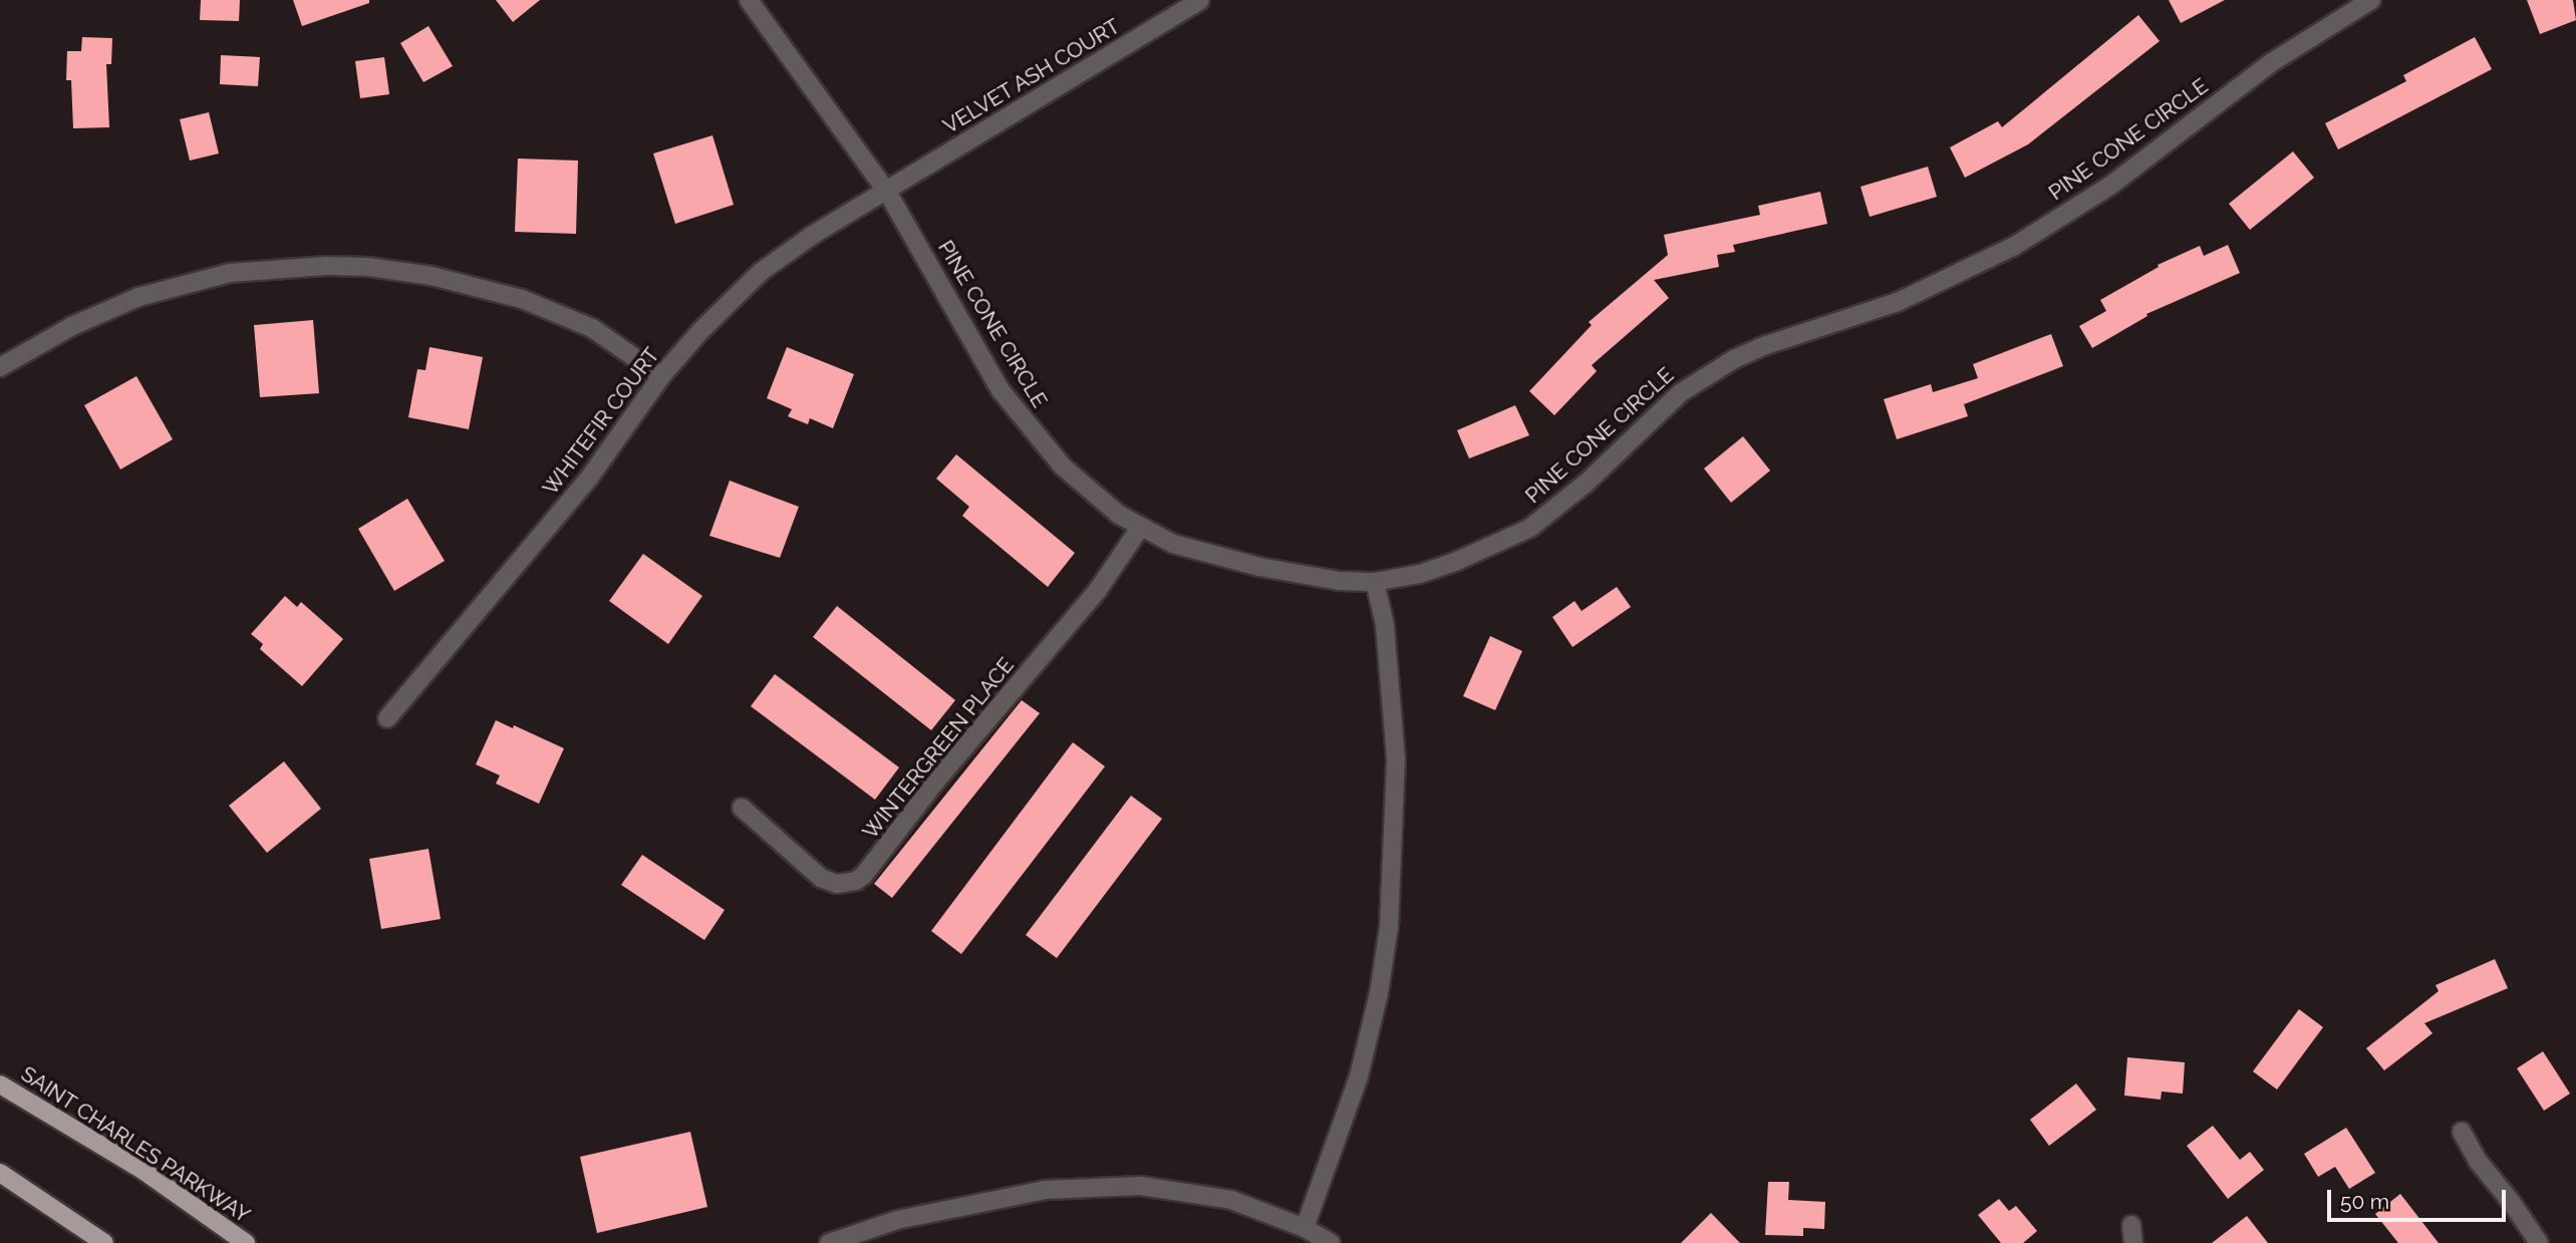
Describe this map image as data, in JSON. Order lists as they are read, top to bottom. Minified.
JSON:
{"streets":{"main road":["SAINT CHARLES PARKWAY"],"street":["VELVET ASH COURT","PINE CONE CIRCLE","WHITEFIR COURT","WINTERGREEN PLACE"]},"crossings":[["VELVET ASH COURT","PINE CONE CIRCLE"],["VELVET ASH COURT","WHITEFIR COURT"],["PINE CONE CIRCLE","WHITEFIR COURT"],["PINE CONE CIRCLE","WINTERGREEN PLACE"]],"scale_bar":"50 m"}
